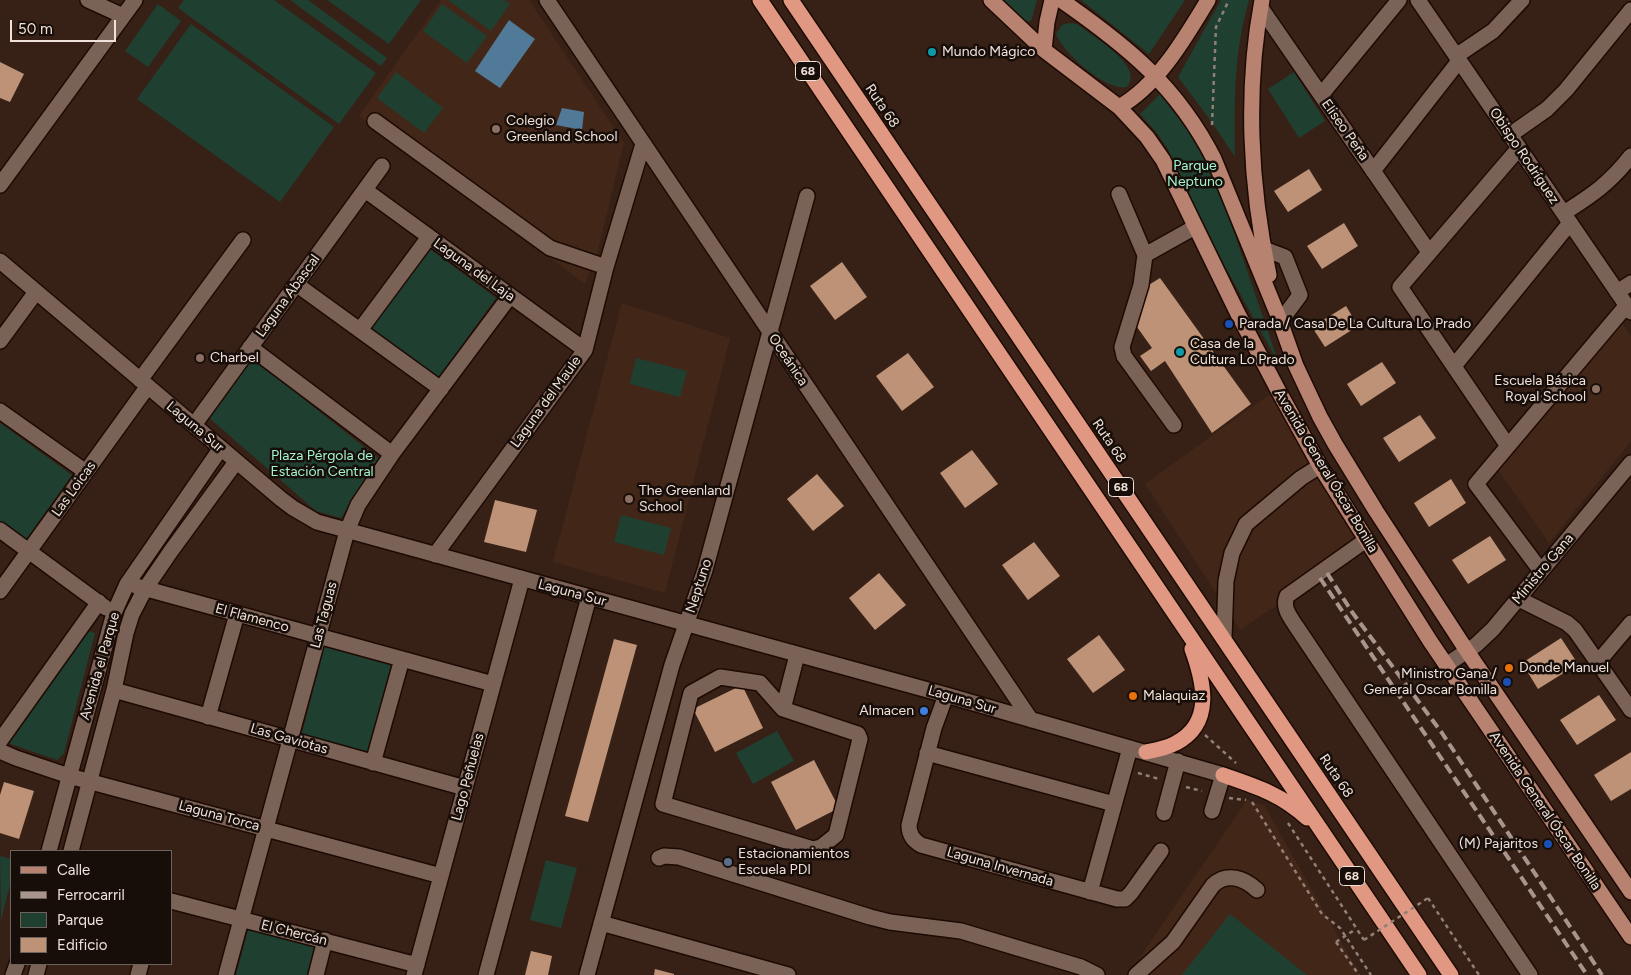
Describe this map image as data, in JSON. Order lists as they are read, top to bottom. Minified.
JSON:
{"streets":{"highway":["68","Ruta 68"],"main road":["Avenida General Óscar Bonilla"],"street":["Eliseo Peña","Obispo Rodríguez","Laguna del Laja","Laguna Abascal","Oceánica","Laguna del Maule","Laguna Sur","Las Loicas","Ministro Gana","Neptuno","Las Taguas","El Flamenco","Avenida el Parque","Las Gaviotas","Lago Peñuelas","Laguna Torca","Laguna Invernada","El Chercán"]},"crossings":[["Laguna del Laja","Laguna Abascal"],["Laguna del Laja","Laguna del Maule"],["Laguna del Laja","Las Taguas"],["Laguna Abascal","Laguna Sur"],["Oceánica","Laguna del Maule"],["Oceánica","Laguna Sur"],["Oceánica","Neptuno"],["Laguna del Maule","Laguna Sur"],["Laguna Sur","Las Loicas"],["Laguna Sur","Neptuno"],["Laguna Sur","Las Taguas"],["Laguna Sur","Avenida el Parque"],["Laguna Sur","Lago Peñuelas"],["Laguna Sur","Laguna Invernada"],["Avenida General Óscar Bonilla","Ministro Gana"],["Las Taguas","El Flamenco"],["Las Taguas","Las Gaviotas"],["Las Taguas","Laguna Torca"],["Las Taguas","El Chercán"],["El Flamenco","Avenida el Parque"],["El Flamenco","Lago Peñuelas"],["Avenida el Parque","Las Gaviotas"],["Avenida el Parque","Laguna Torca"],["Las Gaviotas","Lago Peñuelas"],["Lago Peñuelas","Laguna Torca"],["Lago Peñuelas","El Chercán"]],"parks":["Parque Neptuno","Plaza Pérgola de Estación Central"],"places":["Mundo Mágico","Colegio Greenland School","Parada / Casa De La Cultura Lo Prado","Casa de la Cultura Lo Prado","Charbel","Escuela Básica Royal School","The Greenland School","Donde Manuel","Ministro Gana / General Oscar Bonilla","Malaquiaz","Almacen","(M) Pajaritos","Estacionamientos Escuela PDI"],"legend":["Calle","Ferrocarril","Parque","Edificio"],"scale_bar":"50 m"}
